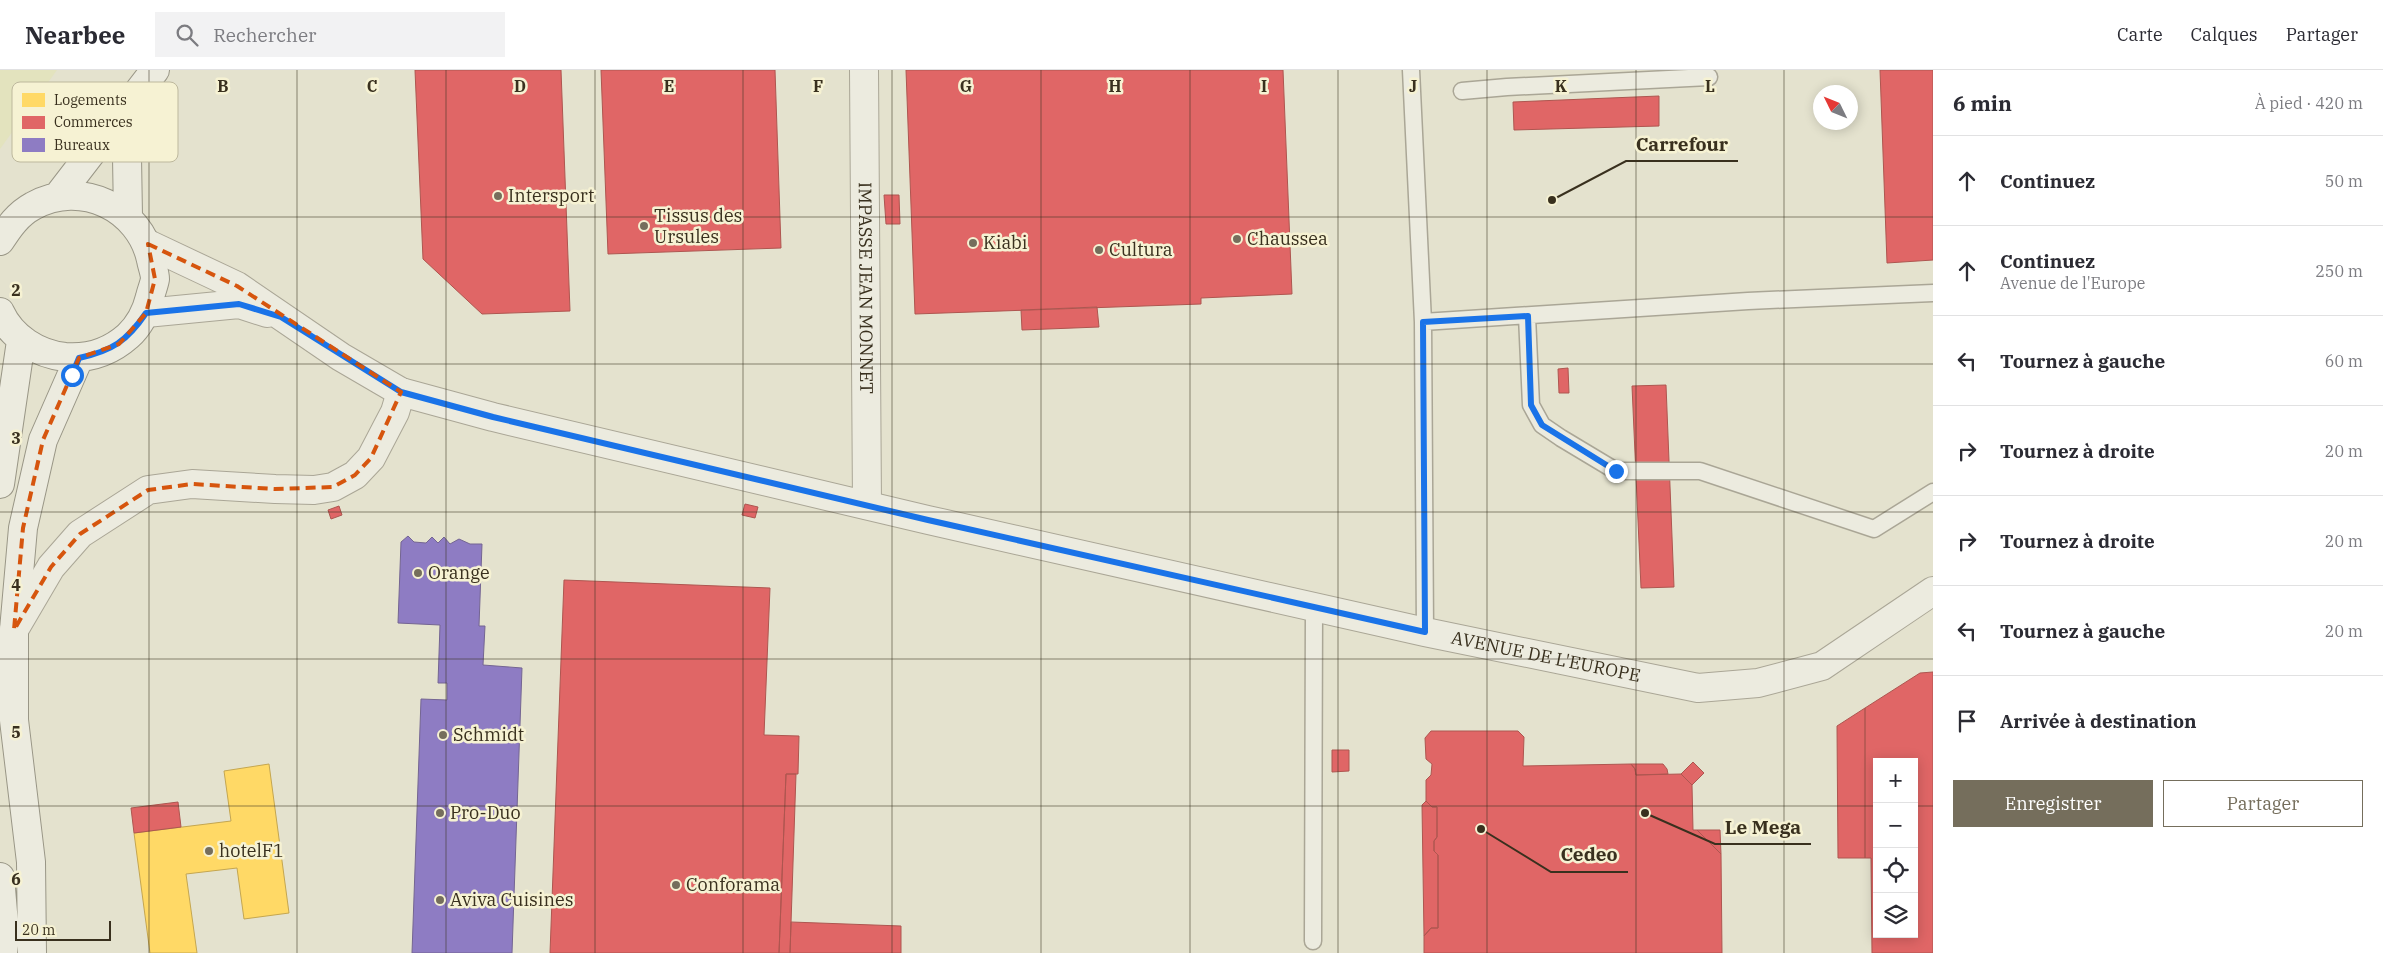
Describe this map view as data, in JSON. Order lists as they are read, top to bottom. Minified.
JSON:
{"streets":{"street":["IMPASSE JEAN MONNET","AVENUE DE L'EUROPE"]},"crossings":[["IMPASSE JEAN MONNET","AVENUE DE L'EUROPE"]],"places":["Intersport","Carrefour","Tissus des Ursules","Chaussea","Kiabi","Cultura","Orange","Schmidt","Pro-Duo","Le Mega","Cedeo","hotelF1","Conforama","Aviva Cuisines"],"legend":["Logements","Commerces","Bureaux"],"scale_bar":"20 m","north":"top left","page":{"header":"Nearbee","search":"Rechercher","nav":["Carte","Calques","Partager"],"heading":["6 min","À pied · 420 m"],"list":[["Continuez","50 m"],["Continuez","Avenue de l'Europe","250 m"],["Tournez à gauche","60 m"],["Tournez à droite","20 m"],["Tournez à droite","20 m"],["Tournez à gauche","20 m"],"Arrivée à destination"],"map_buttons":["+","−"],"buttons":["Enregistrer","Partager"],"scale":"20 m"},"grid":{"columns":["B","C","D","E","F","G","H","I","J","K","L"],"rows":["2","3","4","5","6"]}}
